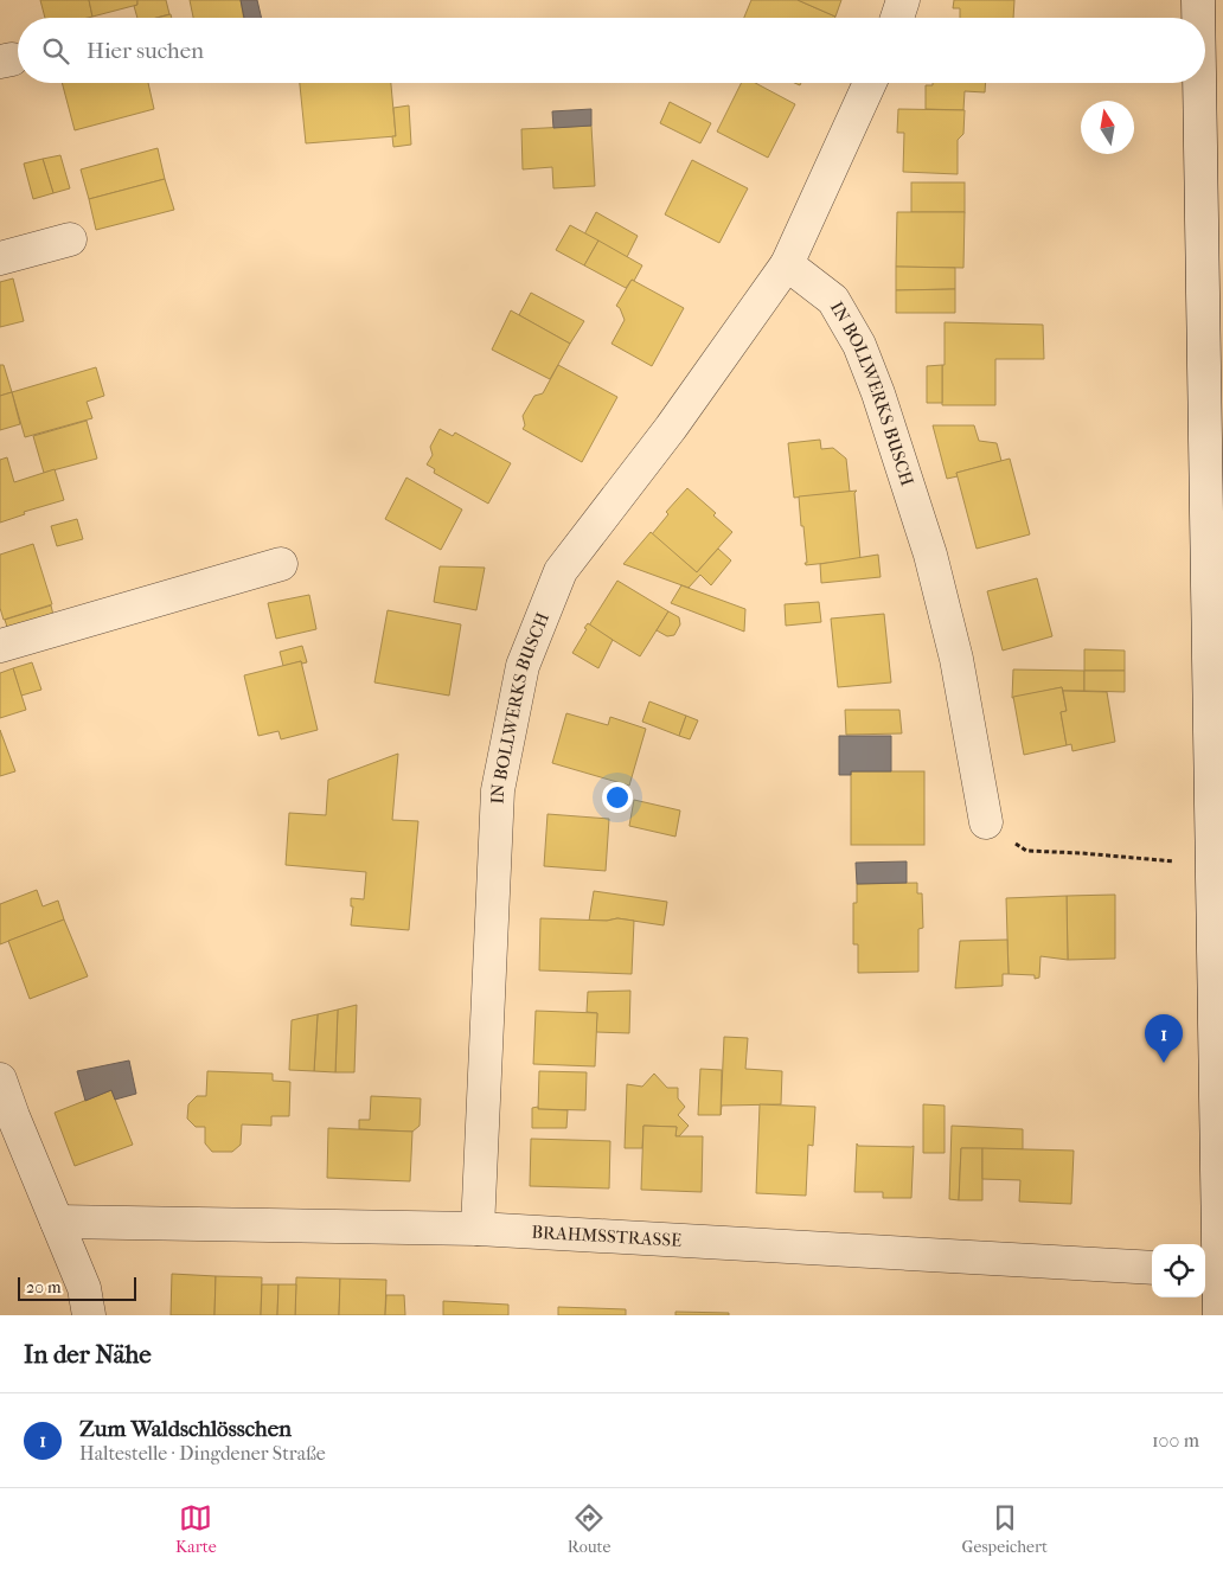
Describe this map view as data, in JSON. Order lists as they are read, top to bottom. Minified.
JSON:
{"streets":{"street":["IN BOLLWERKS BUSCH","BRAHMSSTRASSE"]},"crossings":[["IN BOLLWERKS BUSCH","BRAHMSSTRASSE"]],"scale_bar":"20 m","north":"top","page":{"search":"Hier suchen","pins":"1","scale":"20 m","heading":"In der Nähe","list":[{"mark":"1","name":"Zum Waldschlösschen","note":"Haltestelle · Dingdener Straße","value":"100 m"}],"nav":["Karte","Route","Gespeichert"]}}
